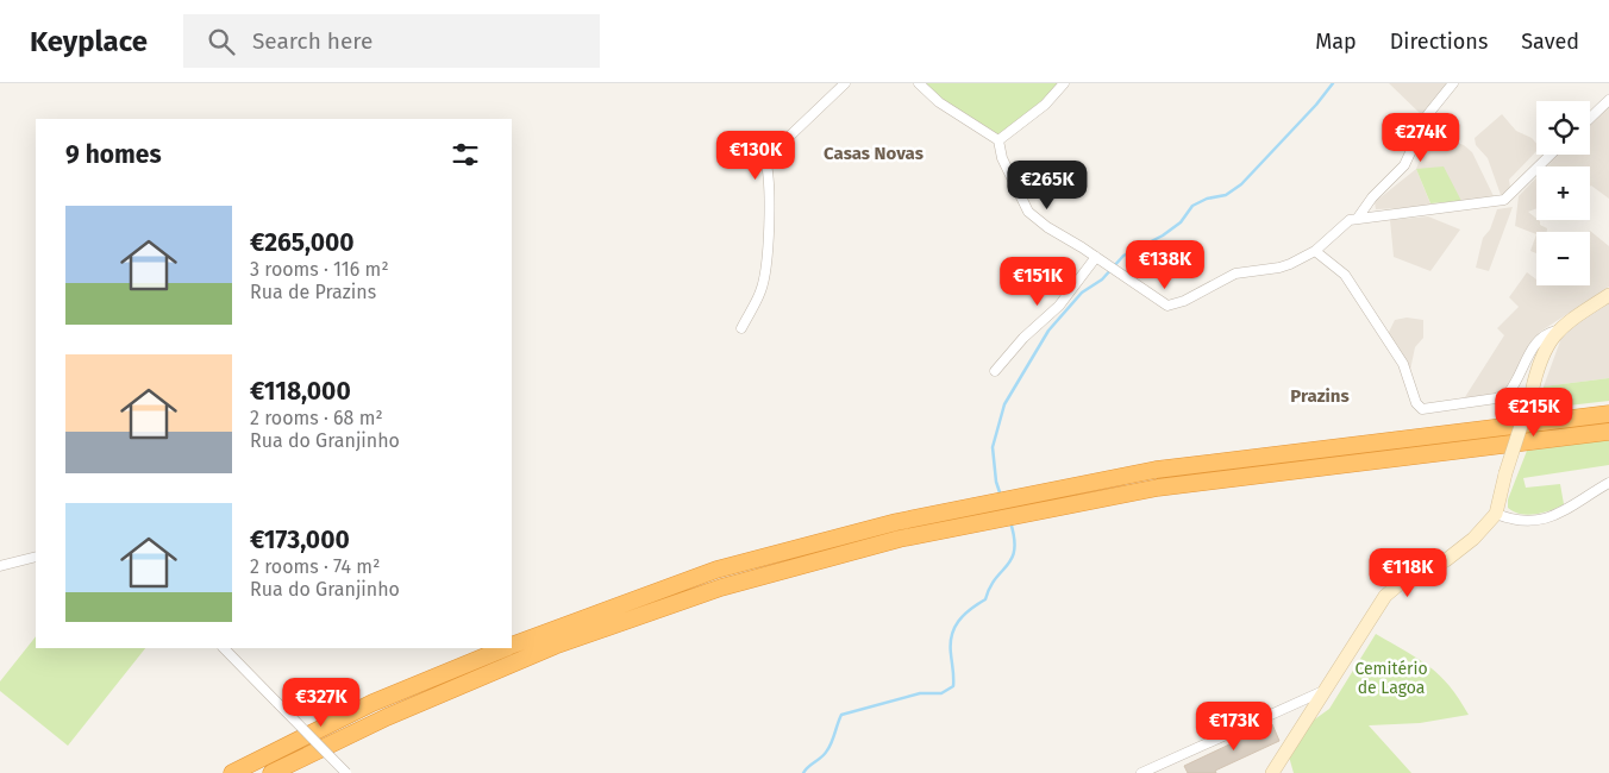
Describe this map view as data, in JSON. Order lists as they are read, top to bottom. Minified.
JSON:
{"districts":["Casas Novas","Prazins"],"parks":["Cemitério de Lagoa"],"page":{"header":"Keyplace","search":"Search here","nav":["Map","Directions","Saved"],"map_buttons":["+","−"],"price":["€274K","€130K","€265K","€138K","€151K","€215K","€118K","€327K","€173K"],"heading":"9 homes","list":[{"name":"€265,000","note":"3 rooms · 116 m² · Rua de Prazins"},{"name":"€118,000","note":"2 rooms · 68 m² · Rua do Granjinho"},{"name":"€173,000","note":"2 rooms · 74 m² · Rua do Granjinho"}]}}
